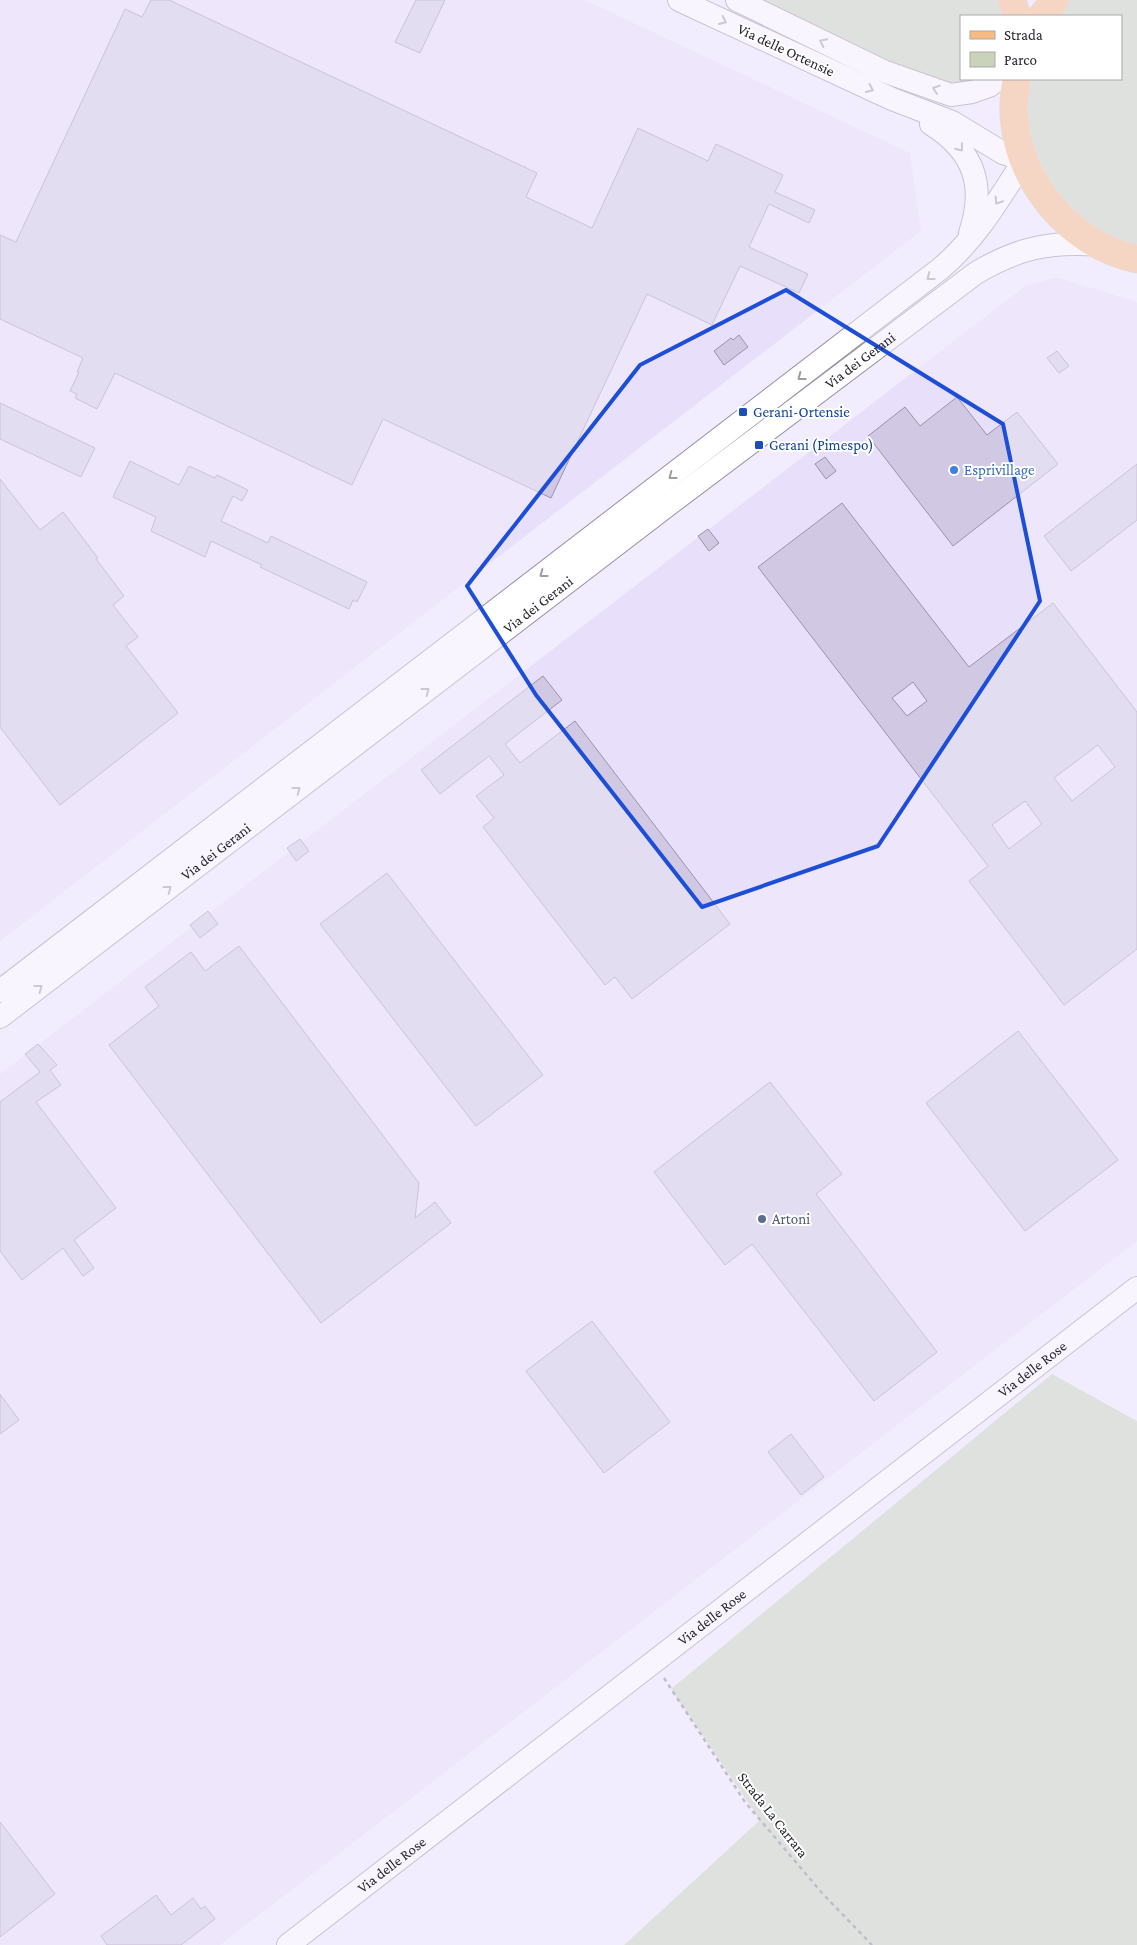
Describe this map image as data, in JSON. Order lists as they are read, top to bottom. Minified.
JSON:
{"streets":{"street":["Via delle Ortensie","Via dei Gerani","Via delle Rose"],"path":["Strada La Carrara"]},"crossings":[["Via delle Rose","Strada La Carrara"]],"places":{"transit":["Gerani-Ortensie","Gerani (Pimespo)"],"other":["Esprivillage","Artoni"]},"legend":["Strada","Parco"]}
